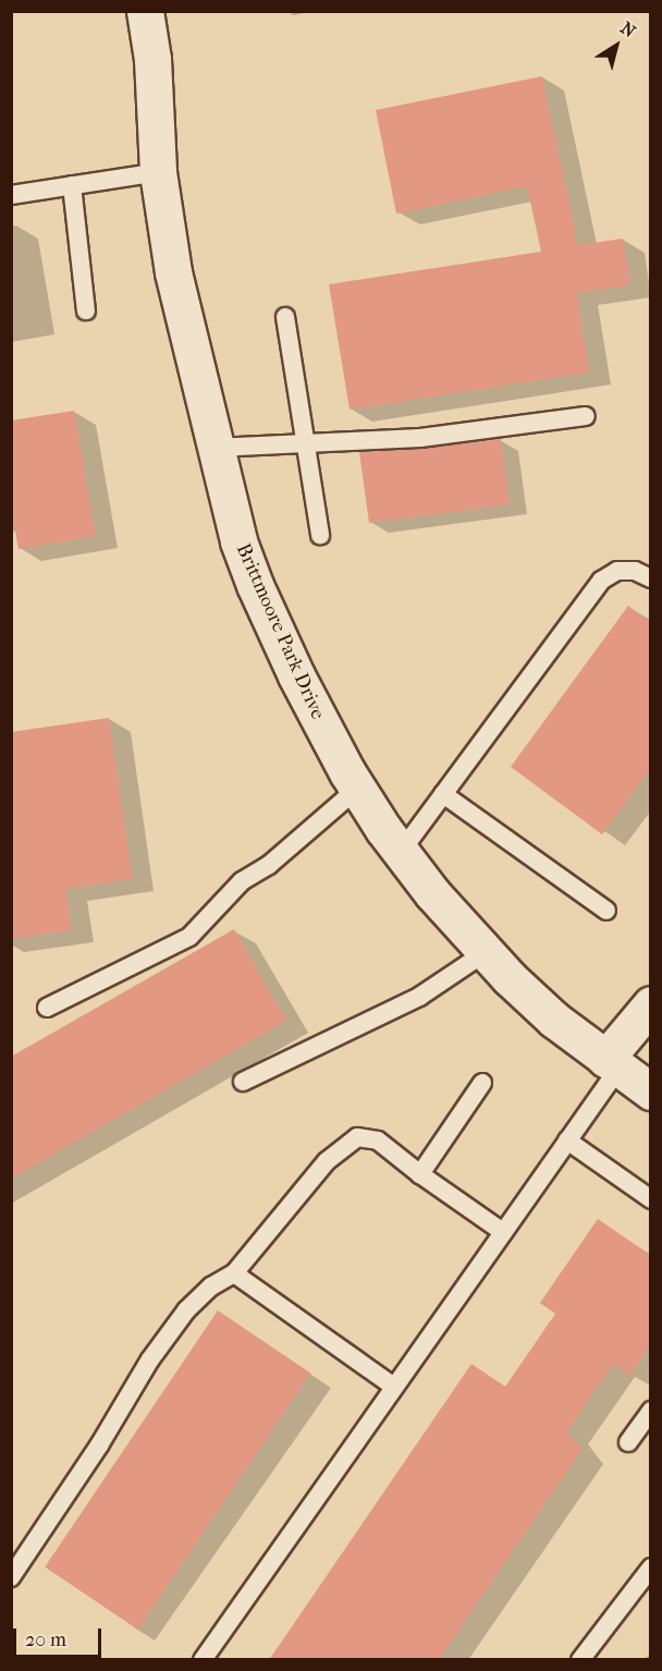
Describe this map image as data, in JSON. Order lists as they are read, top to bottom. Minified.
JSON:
{"streets":{"street":["Brittmoore Park Drive"]},"scale_bar":"20 m","north":"top right"}
